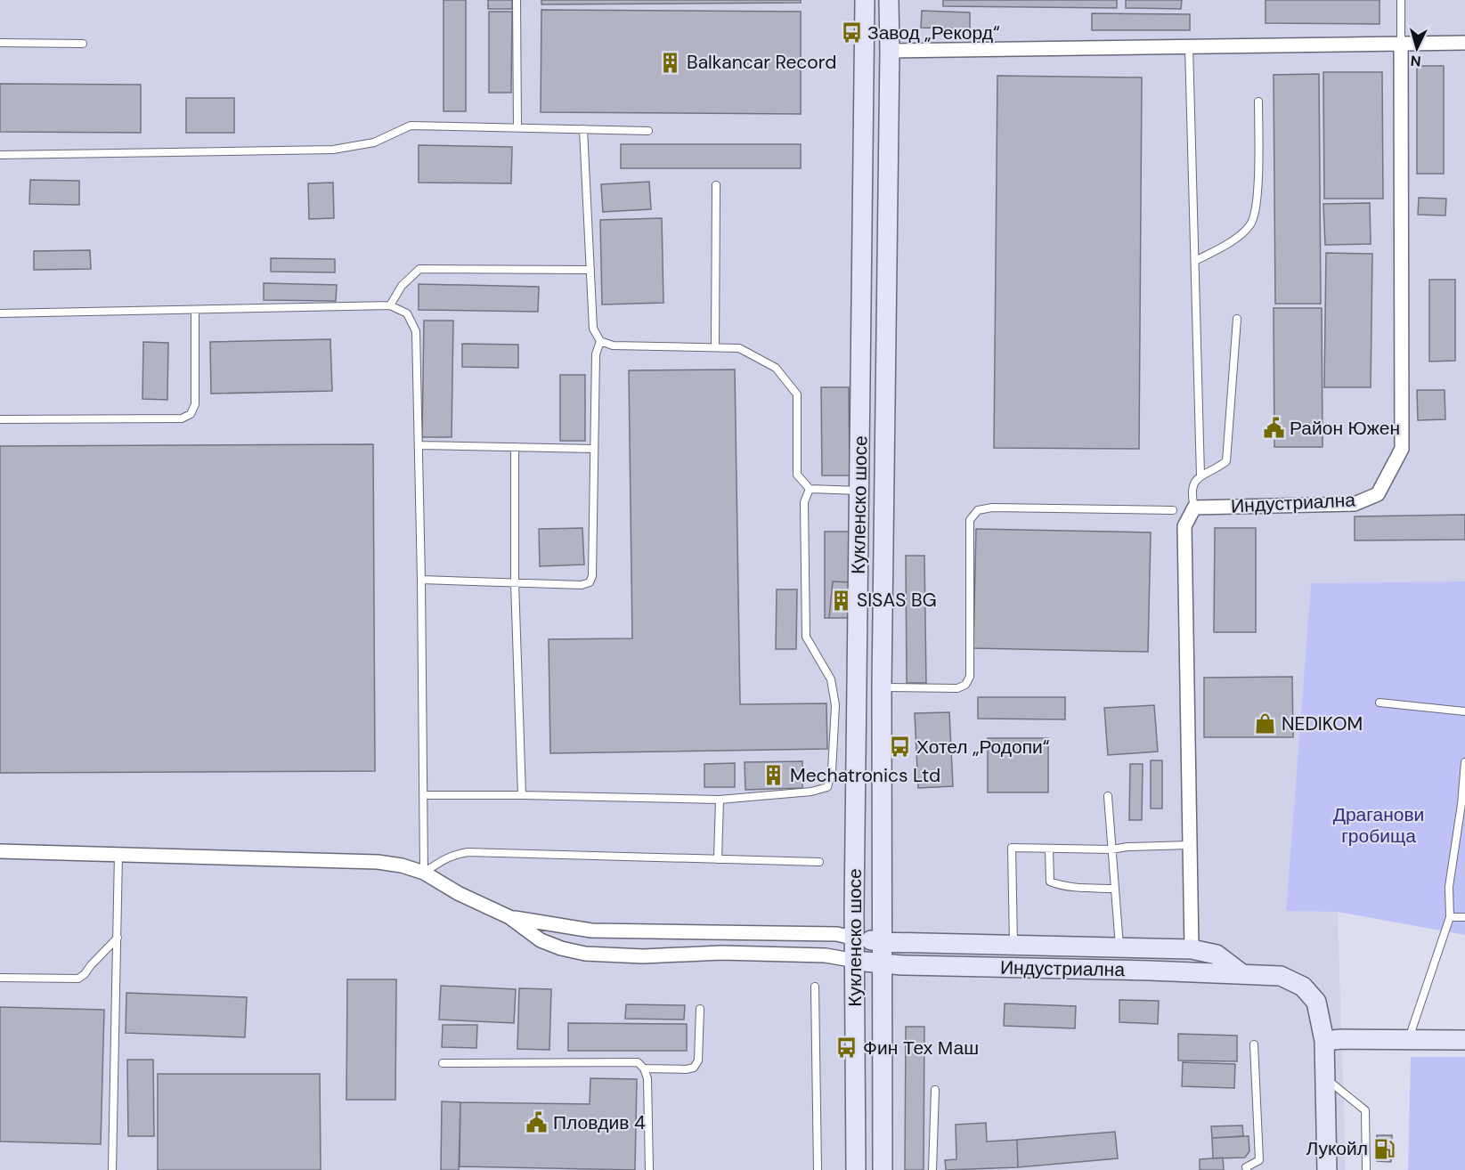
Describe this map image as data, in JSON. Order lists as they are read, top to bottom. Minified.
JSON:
{"streets":{"main road":["Индустриална","Кукленско шосе"]},"crossings":[["Индустриална","Кукленско шосе"]],"parks":["Драганови гробища"],"places":{"bus stop":["Завод „Рекорд“","Хотел „Родопи“","Фин Тех Маш"],"building":["Balkancar Record","SISAS BG","Mechatronics Ltd"],"public building":["Район Южен","Пловдив 4"],"shop":["NEDIKOM"],"fuel station":["Лукойл"]},"north":"bottom"}
